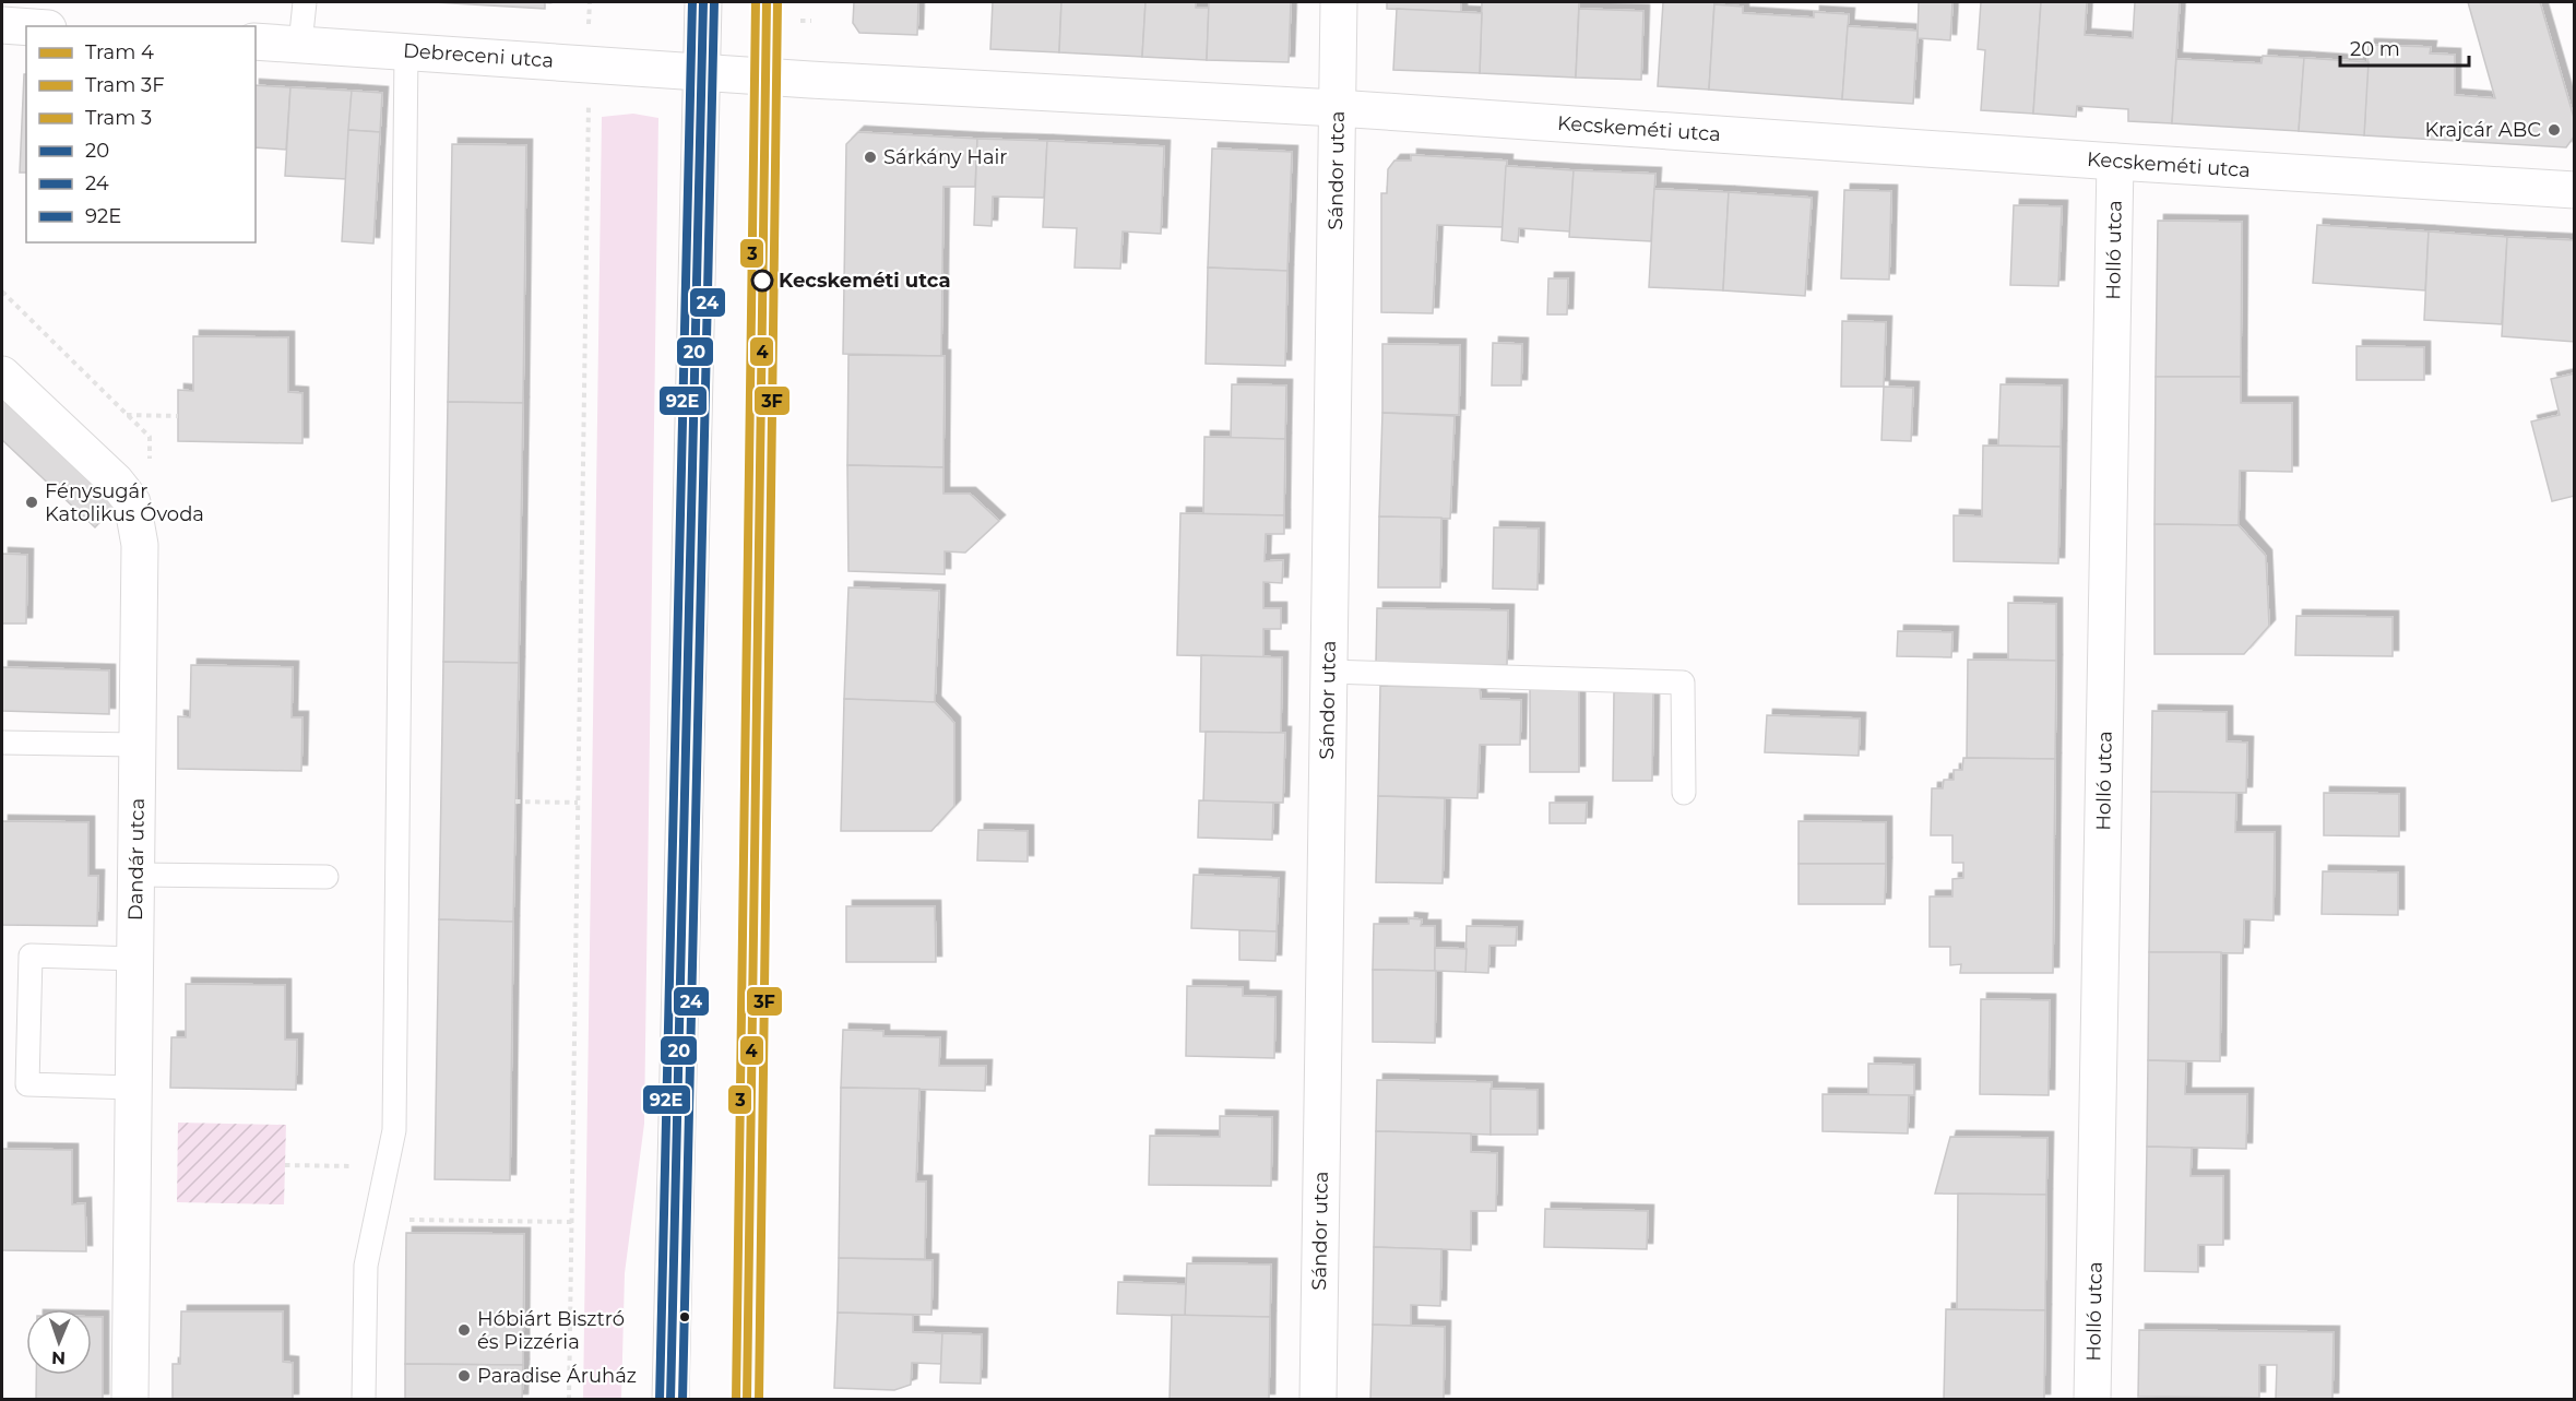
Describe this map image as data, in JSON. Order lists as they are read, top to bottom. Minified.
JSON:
{"streets":{"street":["Debreceni utca","Kecskeméti utca","Sándor utca","Holló utca","Dandár utca"]},"crossings":[["Debreceni utca","Kecskeméti utca"],["Kecskeméti utca","Sándor utca"],["Kecskeméti utca","Holló utca"]],"places":["Krajcár ABC","Sárkány Hair","Kecskeméti utca","Fénysugár Katolikus Óvoda","Hóbiárt Bisztró és Pizzéria","Paradise Áruház"],"lines":["tram line 4","tram line 3F","tram line 3","transit line 20","transit line 24","transit line 92E"],"legend":["Tram 4","Tram 3F","Tram 3","20","24","92E"],"scale_bar":"20 m","north":"bottom"}
